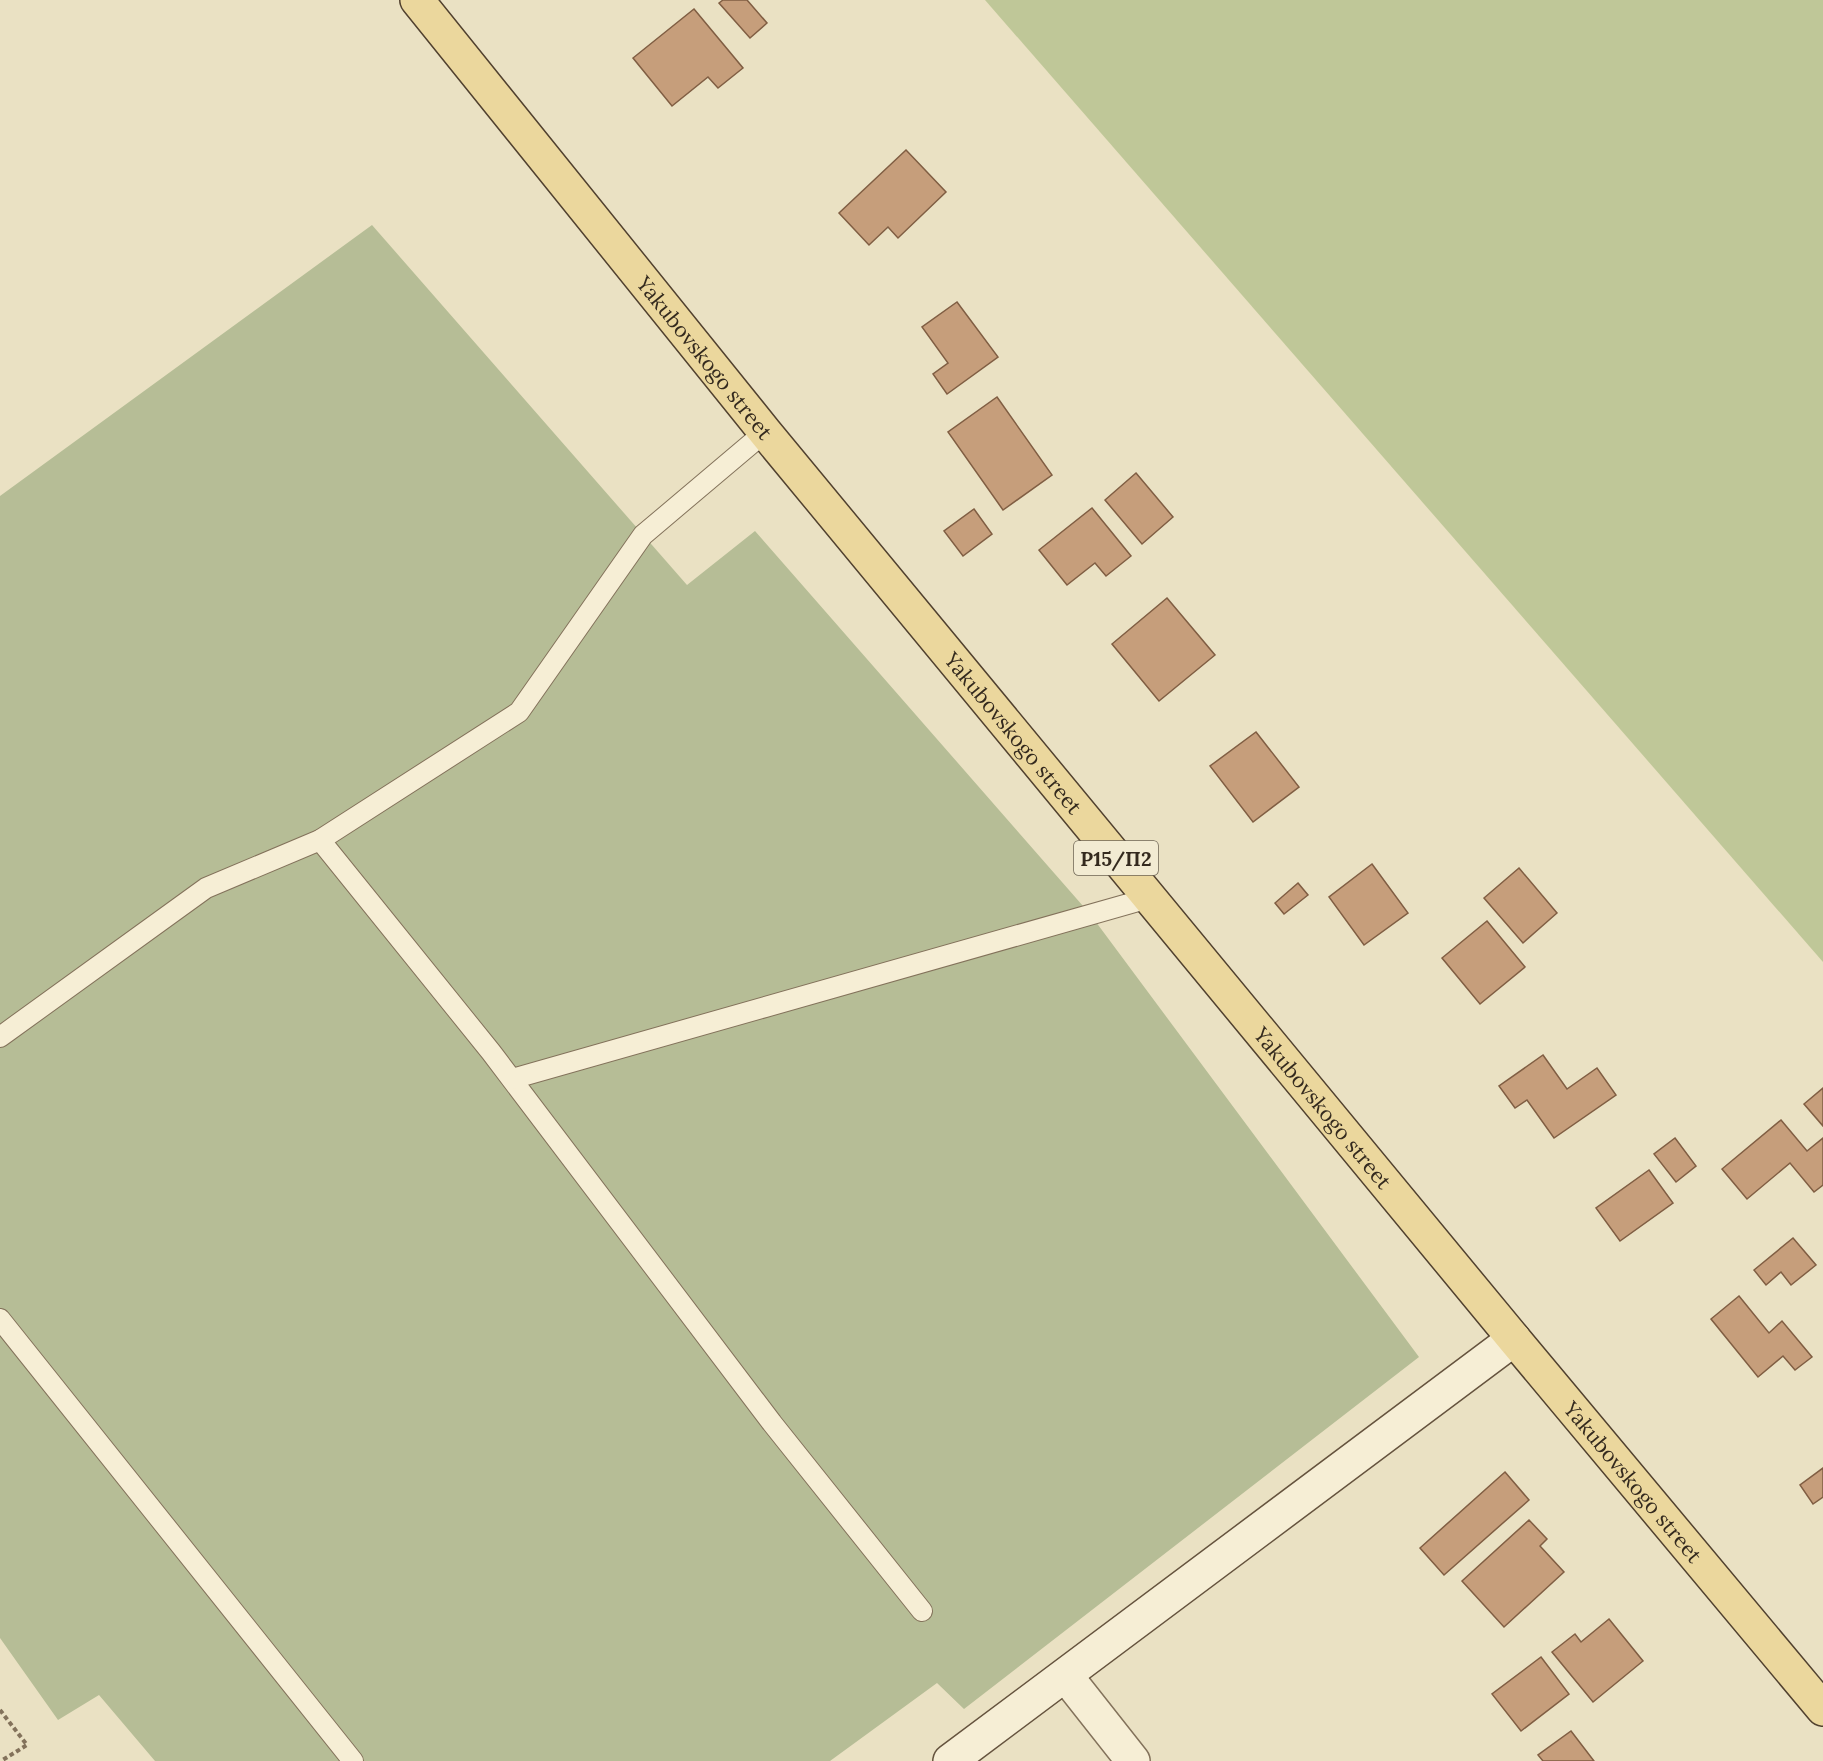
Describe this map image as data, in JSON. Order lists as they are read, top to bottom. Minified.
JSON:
{"streets":{"main road":["Yakubovskogo street","Р15/П2"]}}
